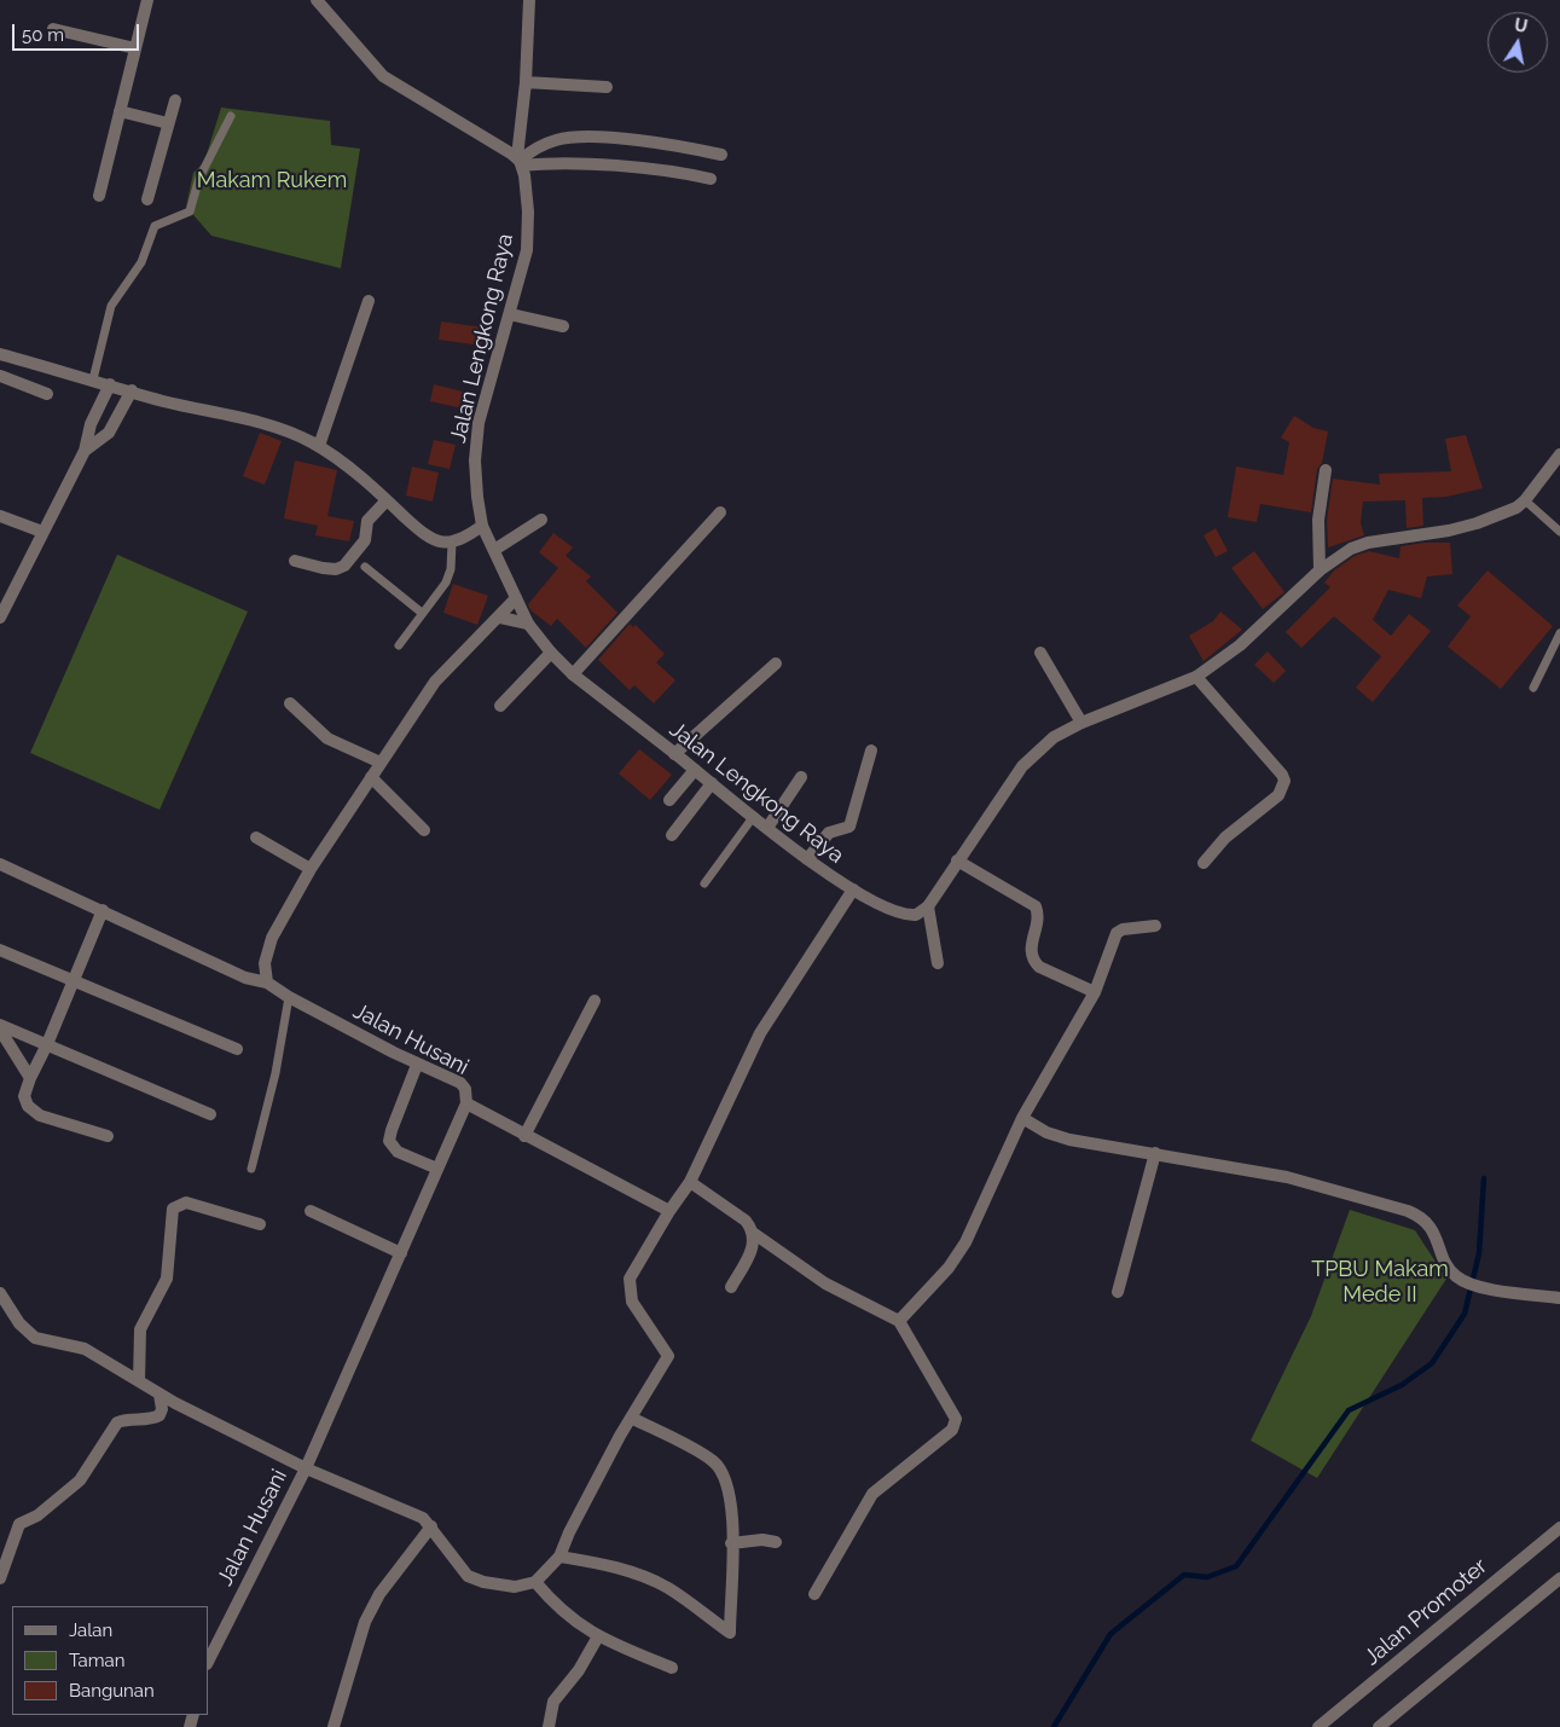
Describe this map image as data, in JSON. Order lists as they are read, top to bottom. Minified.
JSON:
{"streets":{"street":["Jalan Lengkong Raya","Jalan Husani","Jalan Promoter"]},"parks":["Makam Rukem","TPBU Makam Mede II"],"legend":["Jalan","Taman","Bangunan"],"scale_bar":"50 m","north":"top"}
